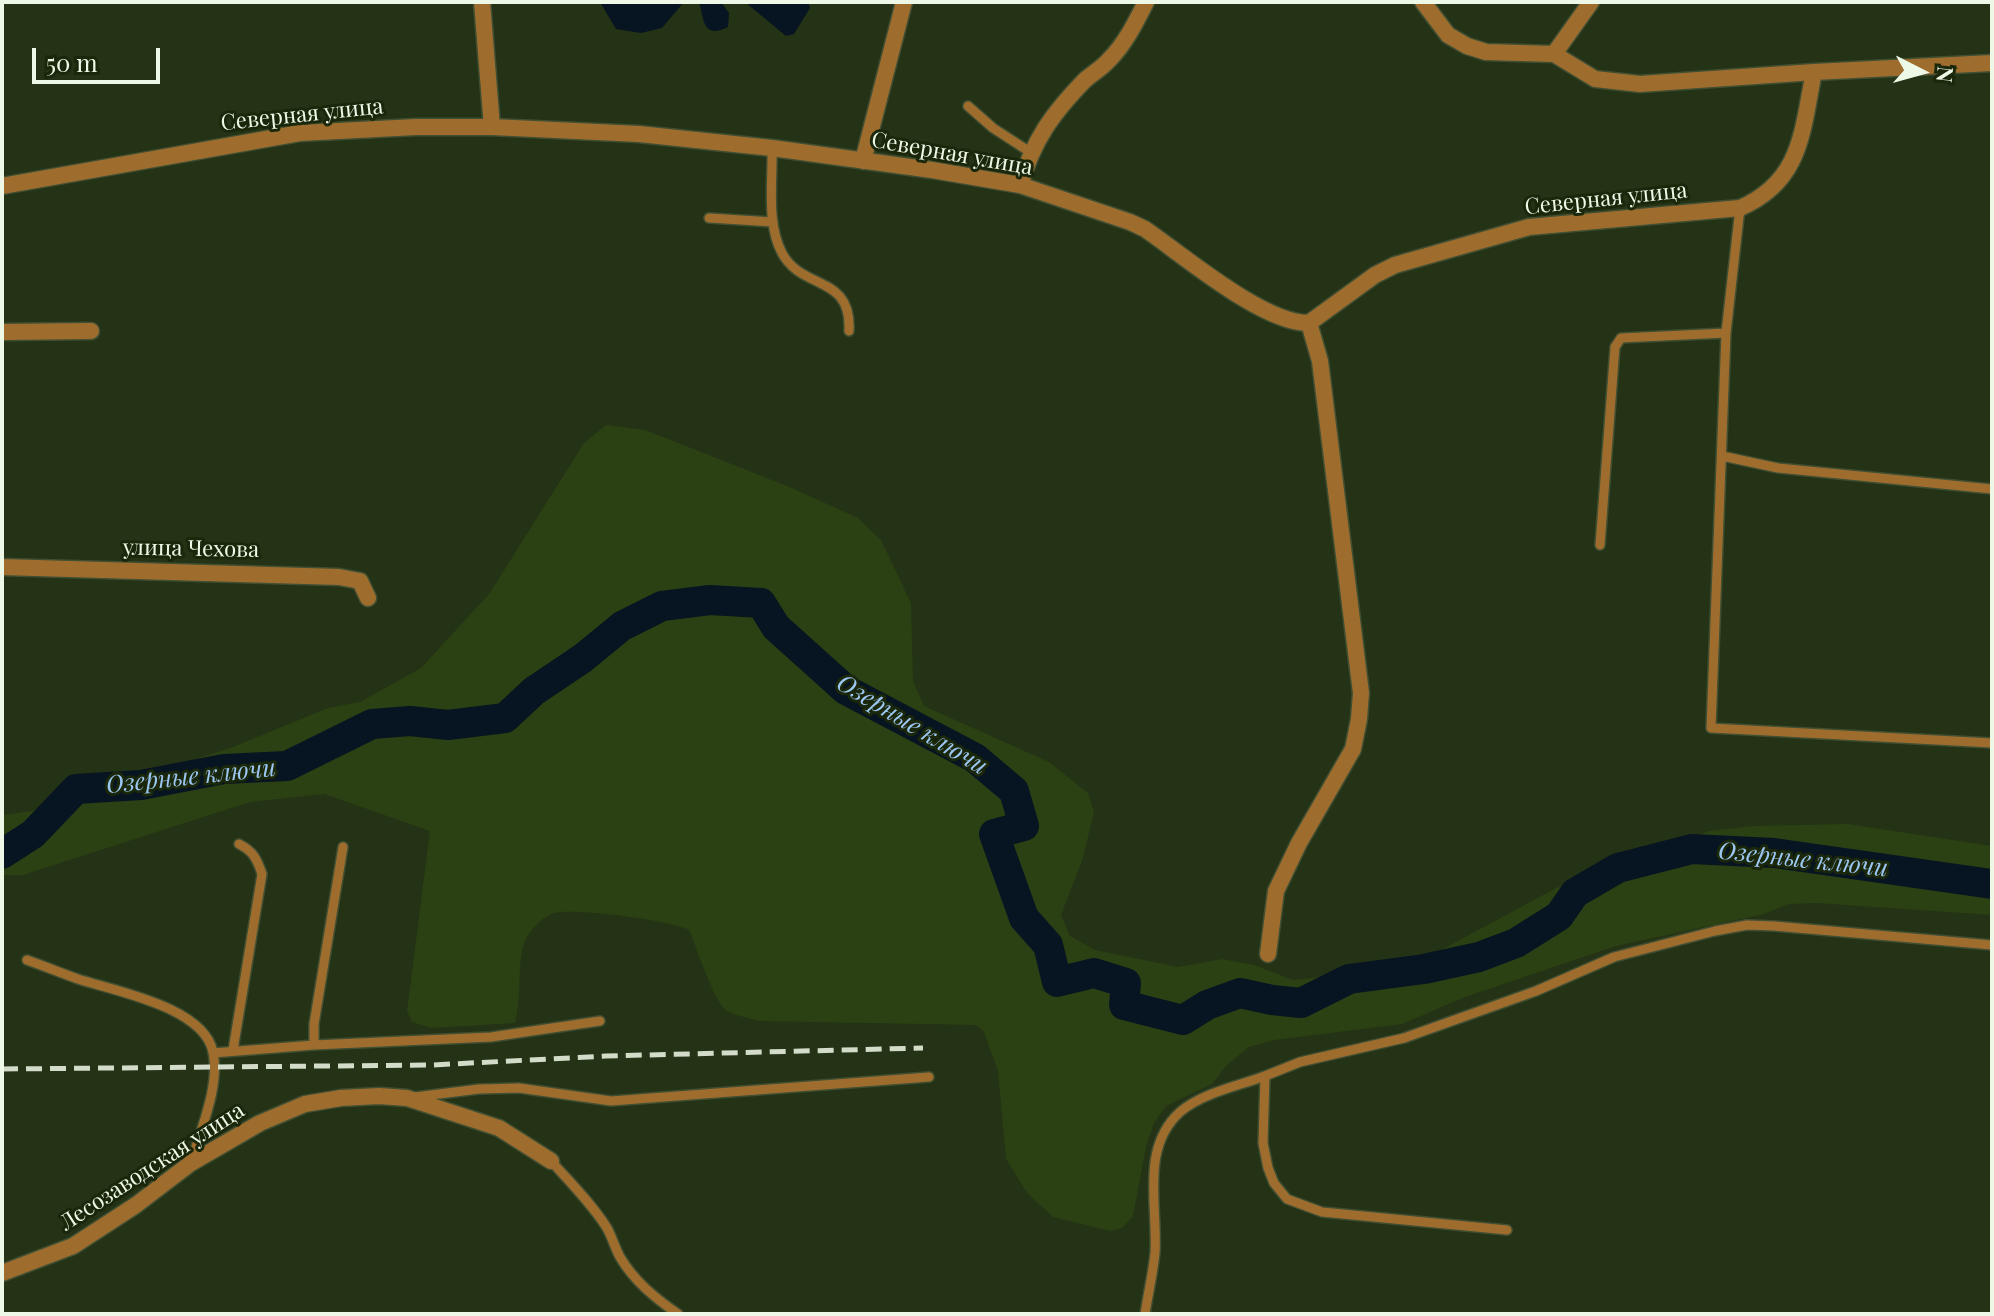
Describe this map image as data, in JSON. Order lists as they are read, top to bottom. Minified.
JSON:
{"streets":{"street":["Северная улица","улица Чехова","Лесозаводская улица"]},"water":["Озерные ключи"],"scale_bar":"50 m","north":"right"}
